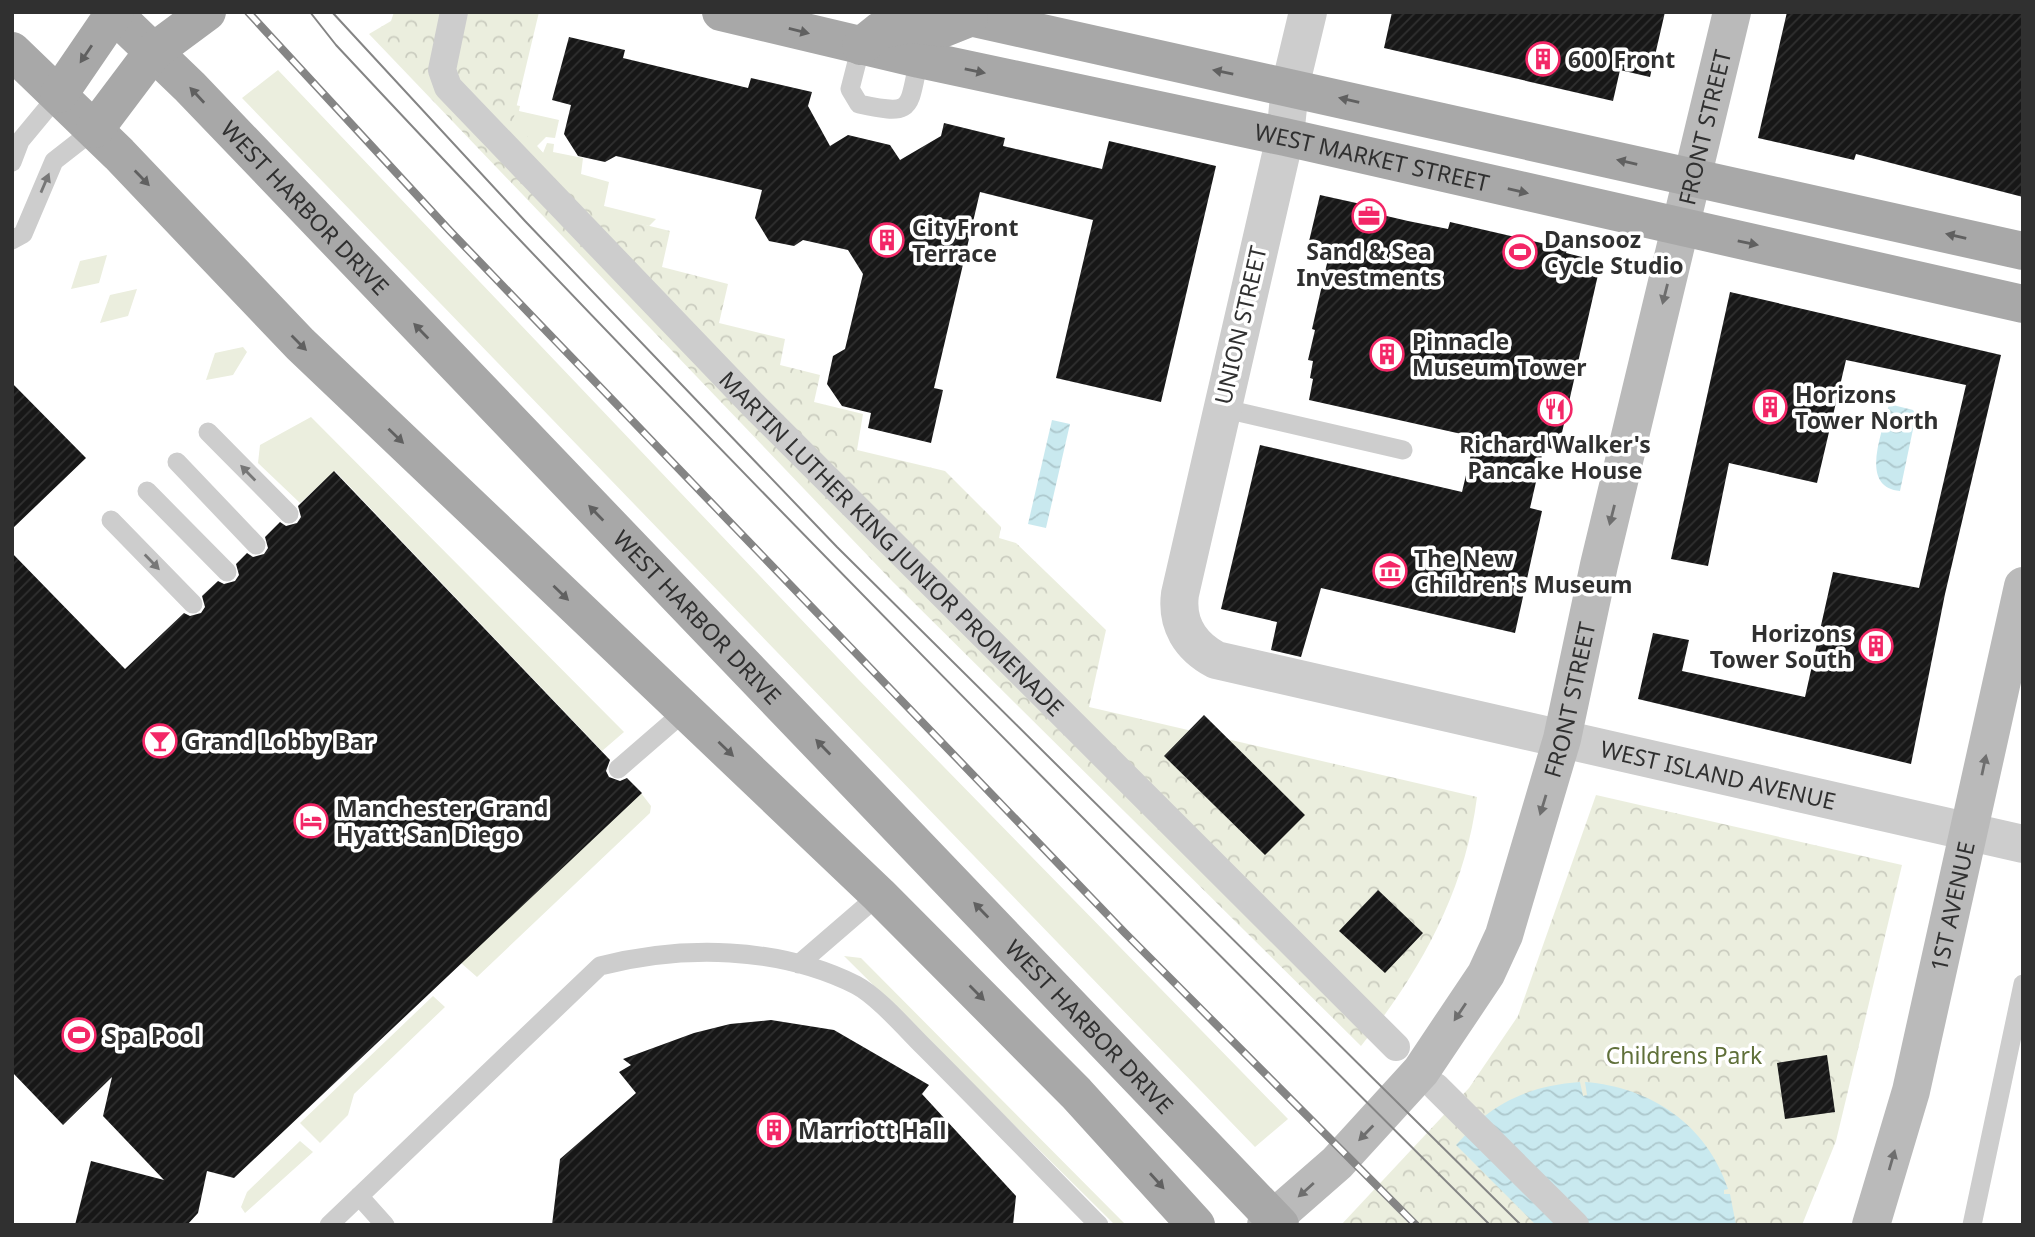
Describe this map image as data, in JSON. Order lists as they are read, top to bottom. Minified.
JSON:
{"streets":{"main road":["FRONT STREET","WEST MARKET STREET","WEST HARBOR DRIVE","1ST AVENUE"],"street":["UNION STREET","MARTIN LUTHER KING JUNIOR PROMENADE","WEST ISLAND AVENUE"]},"crossings":[["FRONT STREET","WEST MARKET STREET"],["FRONT STREET","WEST HARBOR DRIVE"],["FRONT STREET","WEST ISLAND AVENUE"],["WEST MARKET STREET","UNION STREET"],["UNION STREET","WEST ISLAND AVENUE"],["WEST ISLAND AVENUE","1ST AVENUE"]],"one_way":["FRONT STREET","1ST AVENUE"],"parks":["Childrens Park"],"places":{"building":["600 Front","CityFront Terrace","Pinnacle Museum Tower","Horizons Tower North","Horizons Tower South","Marriott Hall"],"office":["Sand & Sea Investments"],"sports":["Dansooz Cycle Studio","Spa Pool"],"restaurant":["Richard Walker's Pancake House"],"museum":["The New Children's Museum"],"bar":["Grand Lobby Bar"],"hotel":["Manchester Grand Hyatt San Diego"]}}
